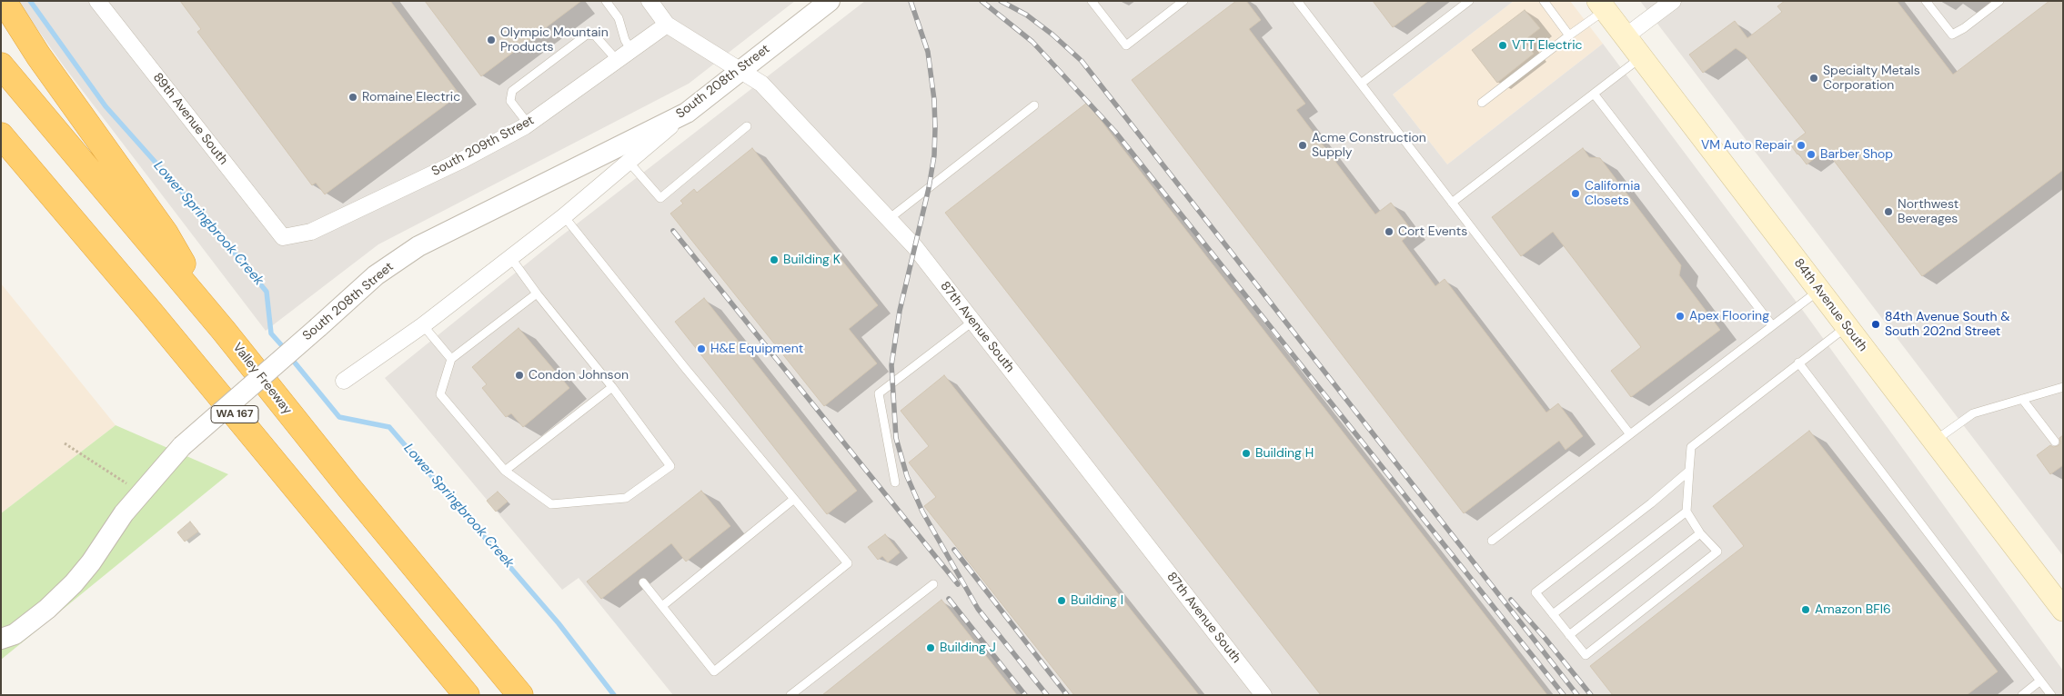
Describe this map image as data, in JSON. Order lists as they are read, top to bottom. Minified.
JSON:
{"streets":{"highway":["Valley Freeway","WA 167"],"main road":["84th Avenue South"],"street":["South 208th Street","89th Avenue South","South 209th Street","87th Avenue South"]},"crossings":[["South 208th Street","87th Avenue South"],["89th Avenue South","South 209th Street"],["South 209th Street","87th Avenue South"]],"water":["Lower Springbrook Creek"],"places":["Olympic Mountain Products","VTT Electric","Specialty Metals Corporation","Romaine Electric","Acme Construction Supply","VM Auto Repair","Barber Shop","California Closets","Northwest Beverages","Cort Events","Building K","Apex Flooring","84th Avenue South & South 202nd Street","H&E Equipment","Condon Johnson","Building H","Building I","Amazon BFI6","Building J"]}
